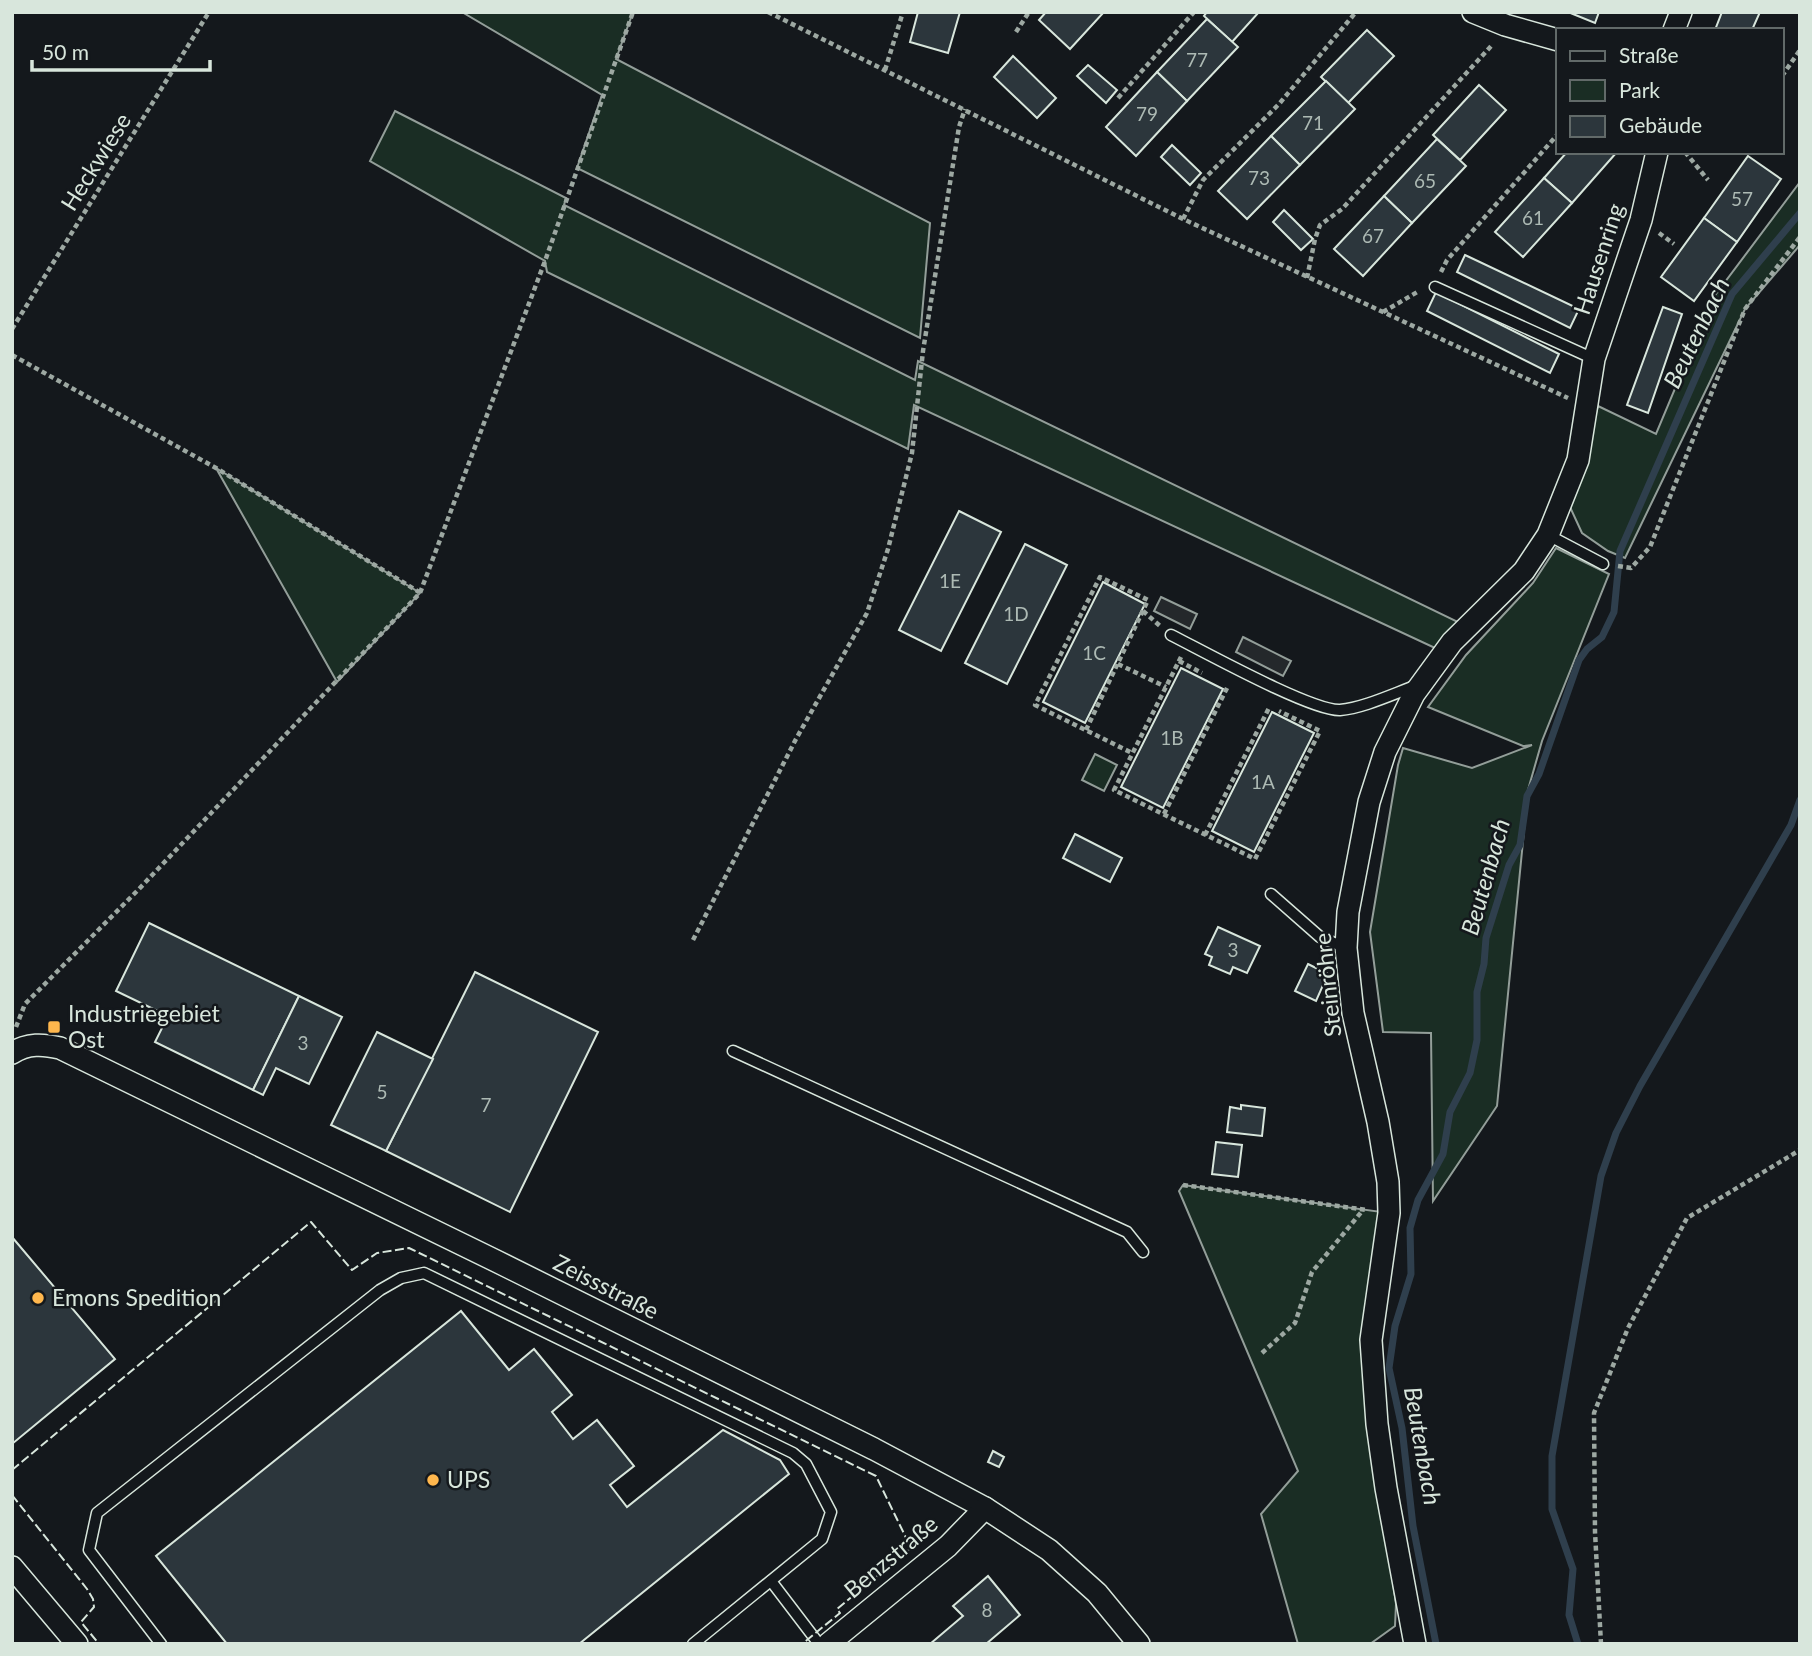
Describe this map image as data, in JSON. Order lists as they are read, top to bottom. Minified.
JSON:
{"streets":{"street":["Hausenring","Steinröhre","Zeissstraße","Benzstraße"],"path":["Heckwiese"]},"crossings":[["Hausenring","Steinröhre"],["Zeissstraße","Benzstraße"]],"water":["Beutenbach"],"places":{"transit":["Industriegebiet Ost"],"other":["Emons Spedition","UPS"]},"house_numbers":["77","79","71","73","65","57","61","67","1E","1D","1C","1B","1A","3","3","5","7","8"],"legend":["Straße","Park","Gebäude"],"scale_bar":"50 m"}
